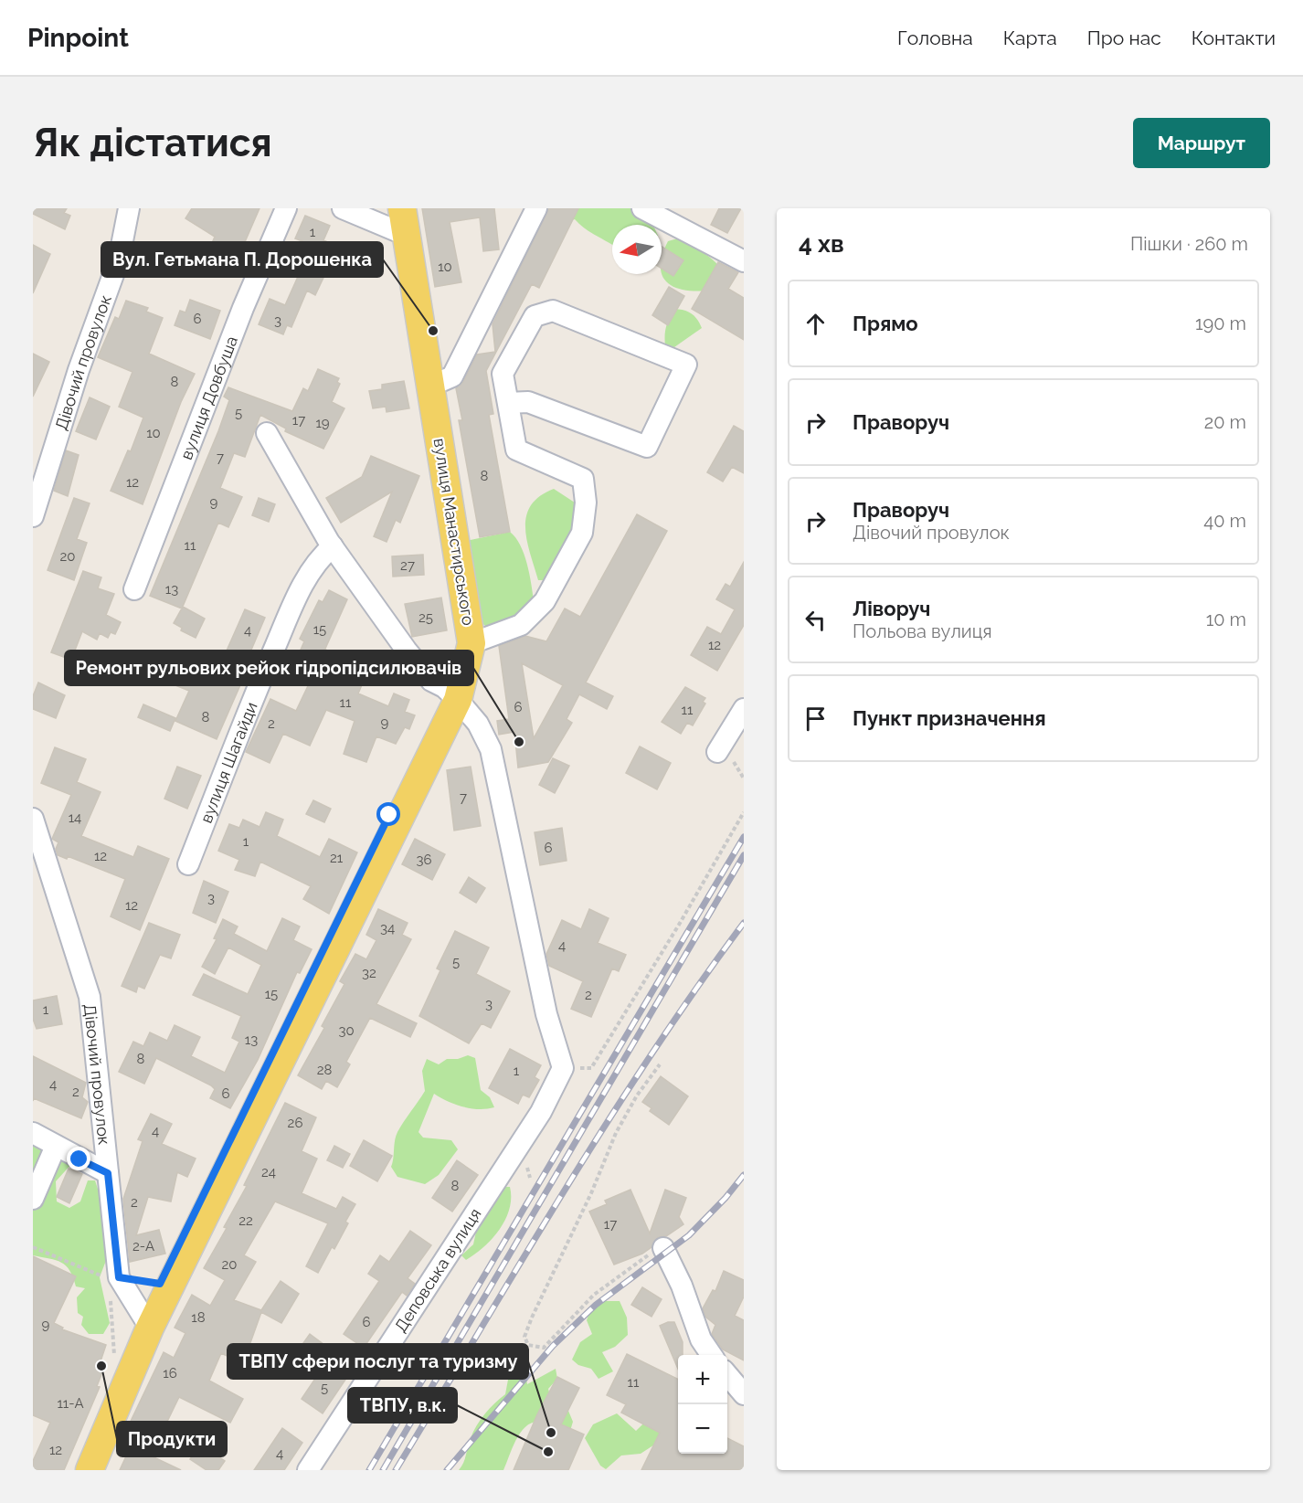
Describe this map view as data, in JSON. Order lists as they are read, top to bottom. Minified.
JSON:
{"streets":{"main road":["вулиця Манастирського"],"street":["Дівочий провулок","вулиця Довбуша","вулиця Шагайди","Деповська вулиця"]},"crossings":[["Дівочий провулок","вулиця Манастирського"]],"places":["Вул. Гетьмана П. Дорошенка","Ремонт рульових рейок гідропідсилювачів","Продукти","ТВПУ сфери послуг та туризму","ТВПУ, в.к."],"house_numbers":["1","10","6","3","8","5","17","19","10","7","8","12","9","11","20","27","13","25","15","4","12","11","6","11","8","9","2","7","14","1","6","12","21","36","3","12","34","4","5","32","15","2","3","1","30","13","8","28","1","4","2","6","26","4","24","8","2","22","17","2-А","20","18","6","9","16","11","5","11-А","12","4"],"north":"left","page":{"header":"Pinpoint","nav":["Головна","Карта","Про нас","Контакти"],"buttons":"Маршрут","title":"Як дістатися","heading":["4 хв","Пішки · 260 m"],"list":[["Прямо","190 m"],["Праворуч","20 m"],["Праворуч","Дівочий провулок","40 m"],["Ліворуч","Польова вулиця","10 m"],"Пункт призначення"],"map_buttons":["+","−"]}}
